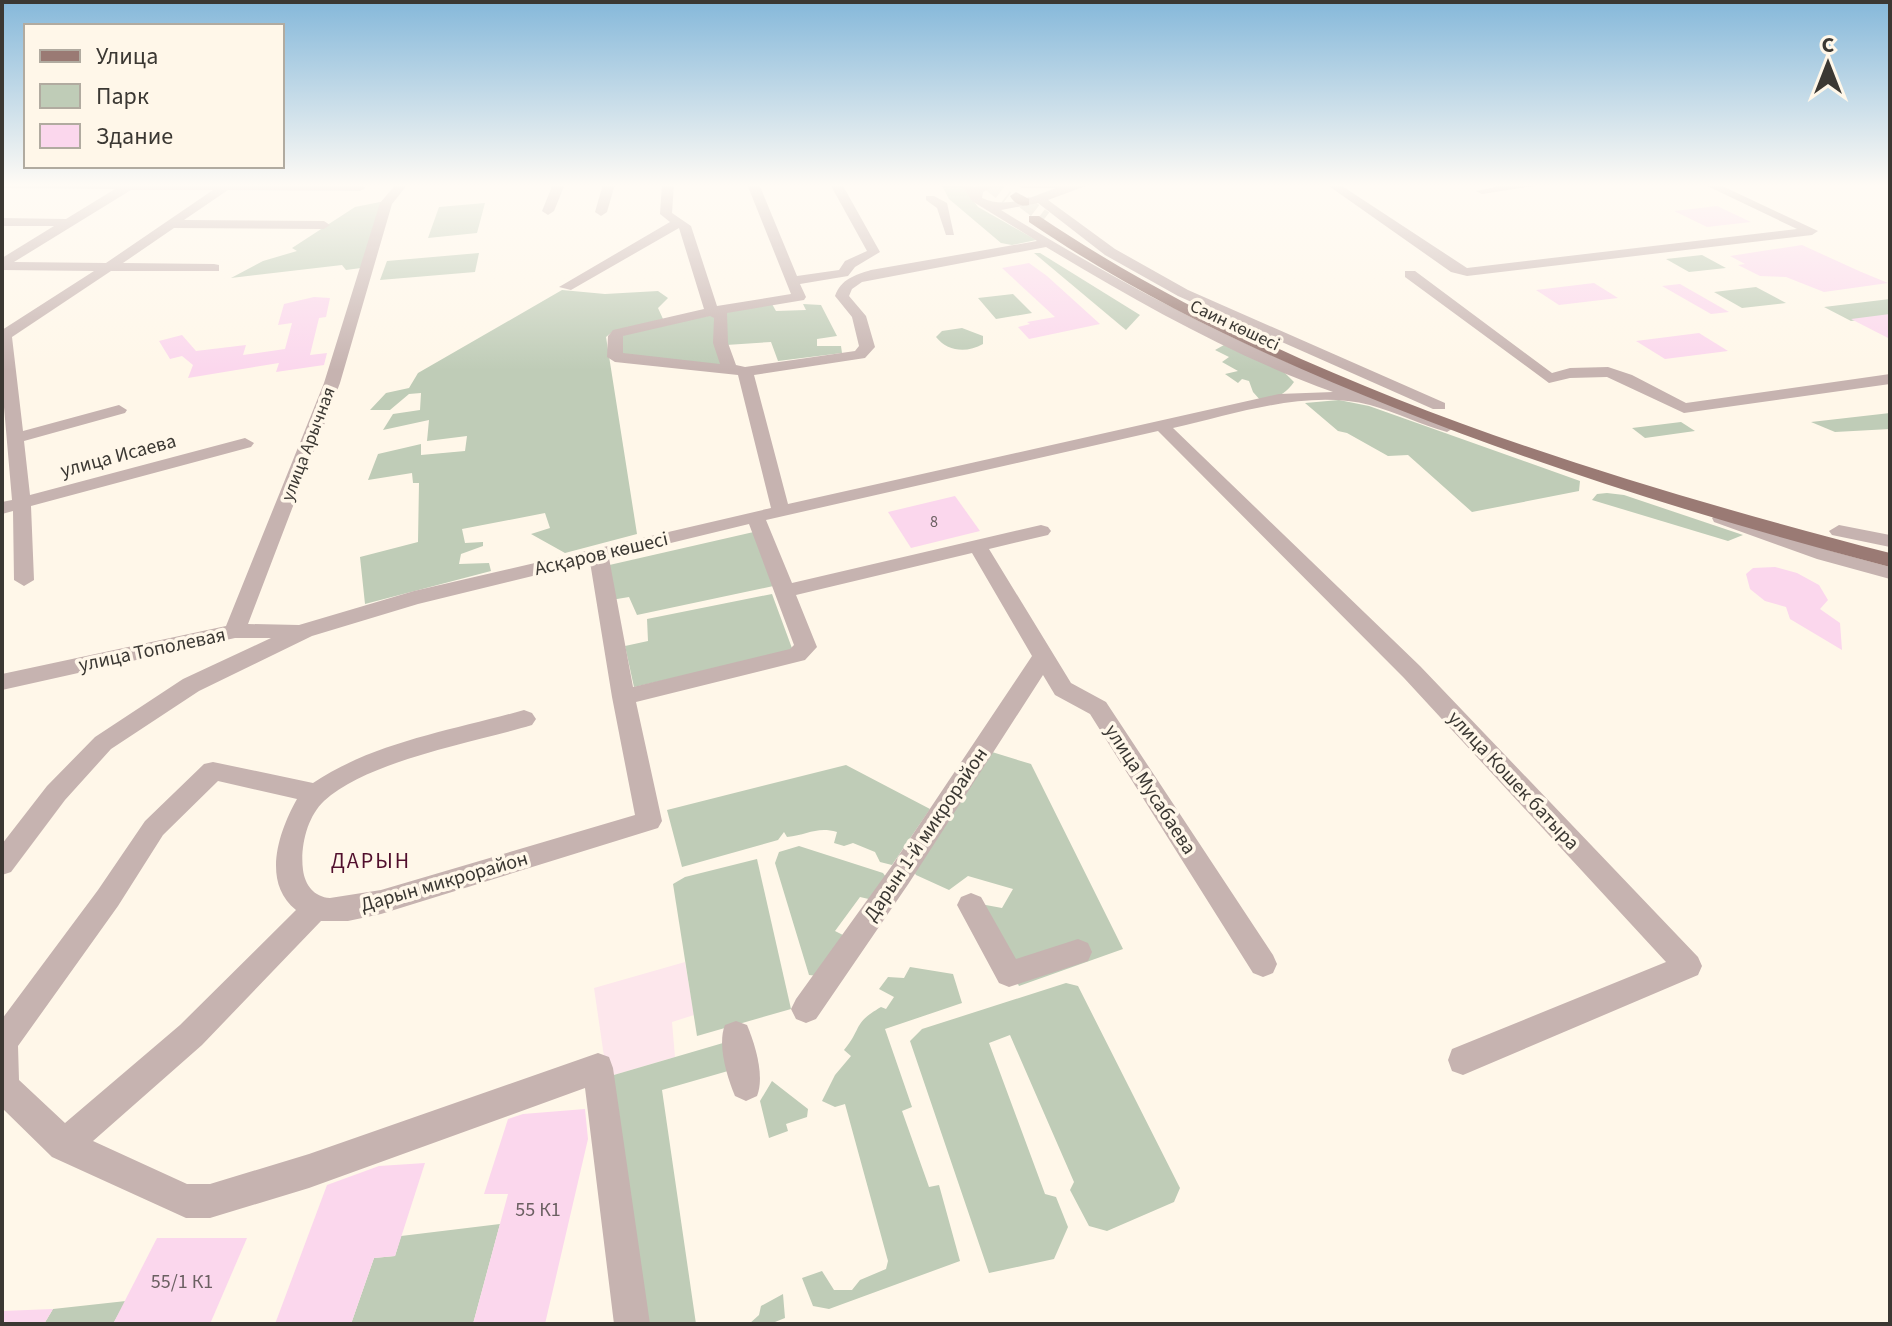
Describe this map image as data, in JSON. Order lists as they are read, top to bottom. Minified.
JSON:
{"streets":{"main road":["Саин көшесі"],"street":["улица Арычная","улица Исаева","Асқаров көшесі","улица Тополевая","улица Кошек батыра","улица Мусабаева","Дарын 1-й микрорайон","Дарын микрорайон"]},"crossings":[["улица Арычная","улица Тополевая"],["Асқаров көшесі","улица Тополевая"],["Асқаров көшесі","улица Кошек батыра"],["Асқаров көшесі","Дарын микрорайон"],["улица Мусабаева","Дарын 1-й микрорайон"]],"districts":["ДАРЫН"],"house_numbers":["8","55 К1","55/1 К1"],"legend":["Улица","Парк","Здание"],"north":"top"}
